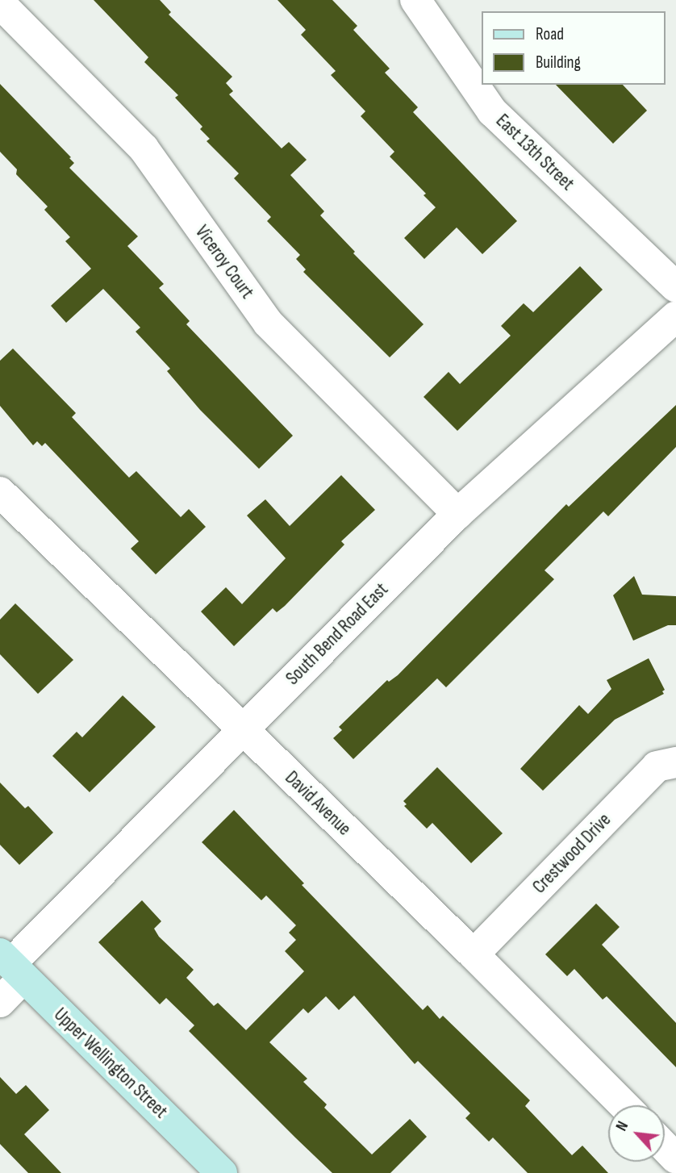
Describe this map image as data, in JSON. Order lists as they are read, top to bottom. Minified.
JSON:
{"streets":{"main road":["Upper Wellington Street"],"street":["East 13th Street","Viceroy Court","South Bend Road East","David Avenue","Crestwood Drive"]},"crossings":[["Viceroy Court","South Bend Road East"],["South Bend Road East","David Avenue"],["South Bend Road East","Upper Wellington Street"],["David Avenue","Crestwood Drive"]],"legend":["Road","Building"],"north":"top left"}
